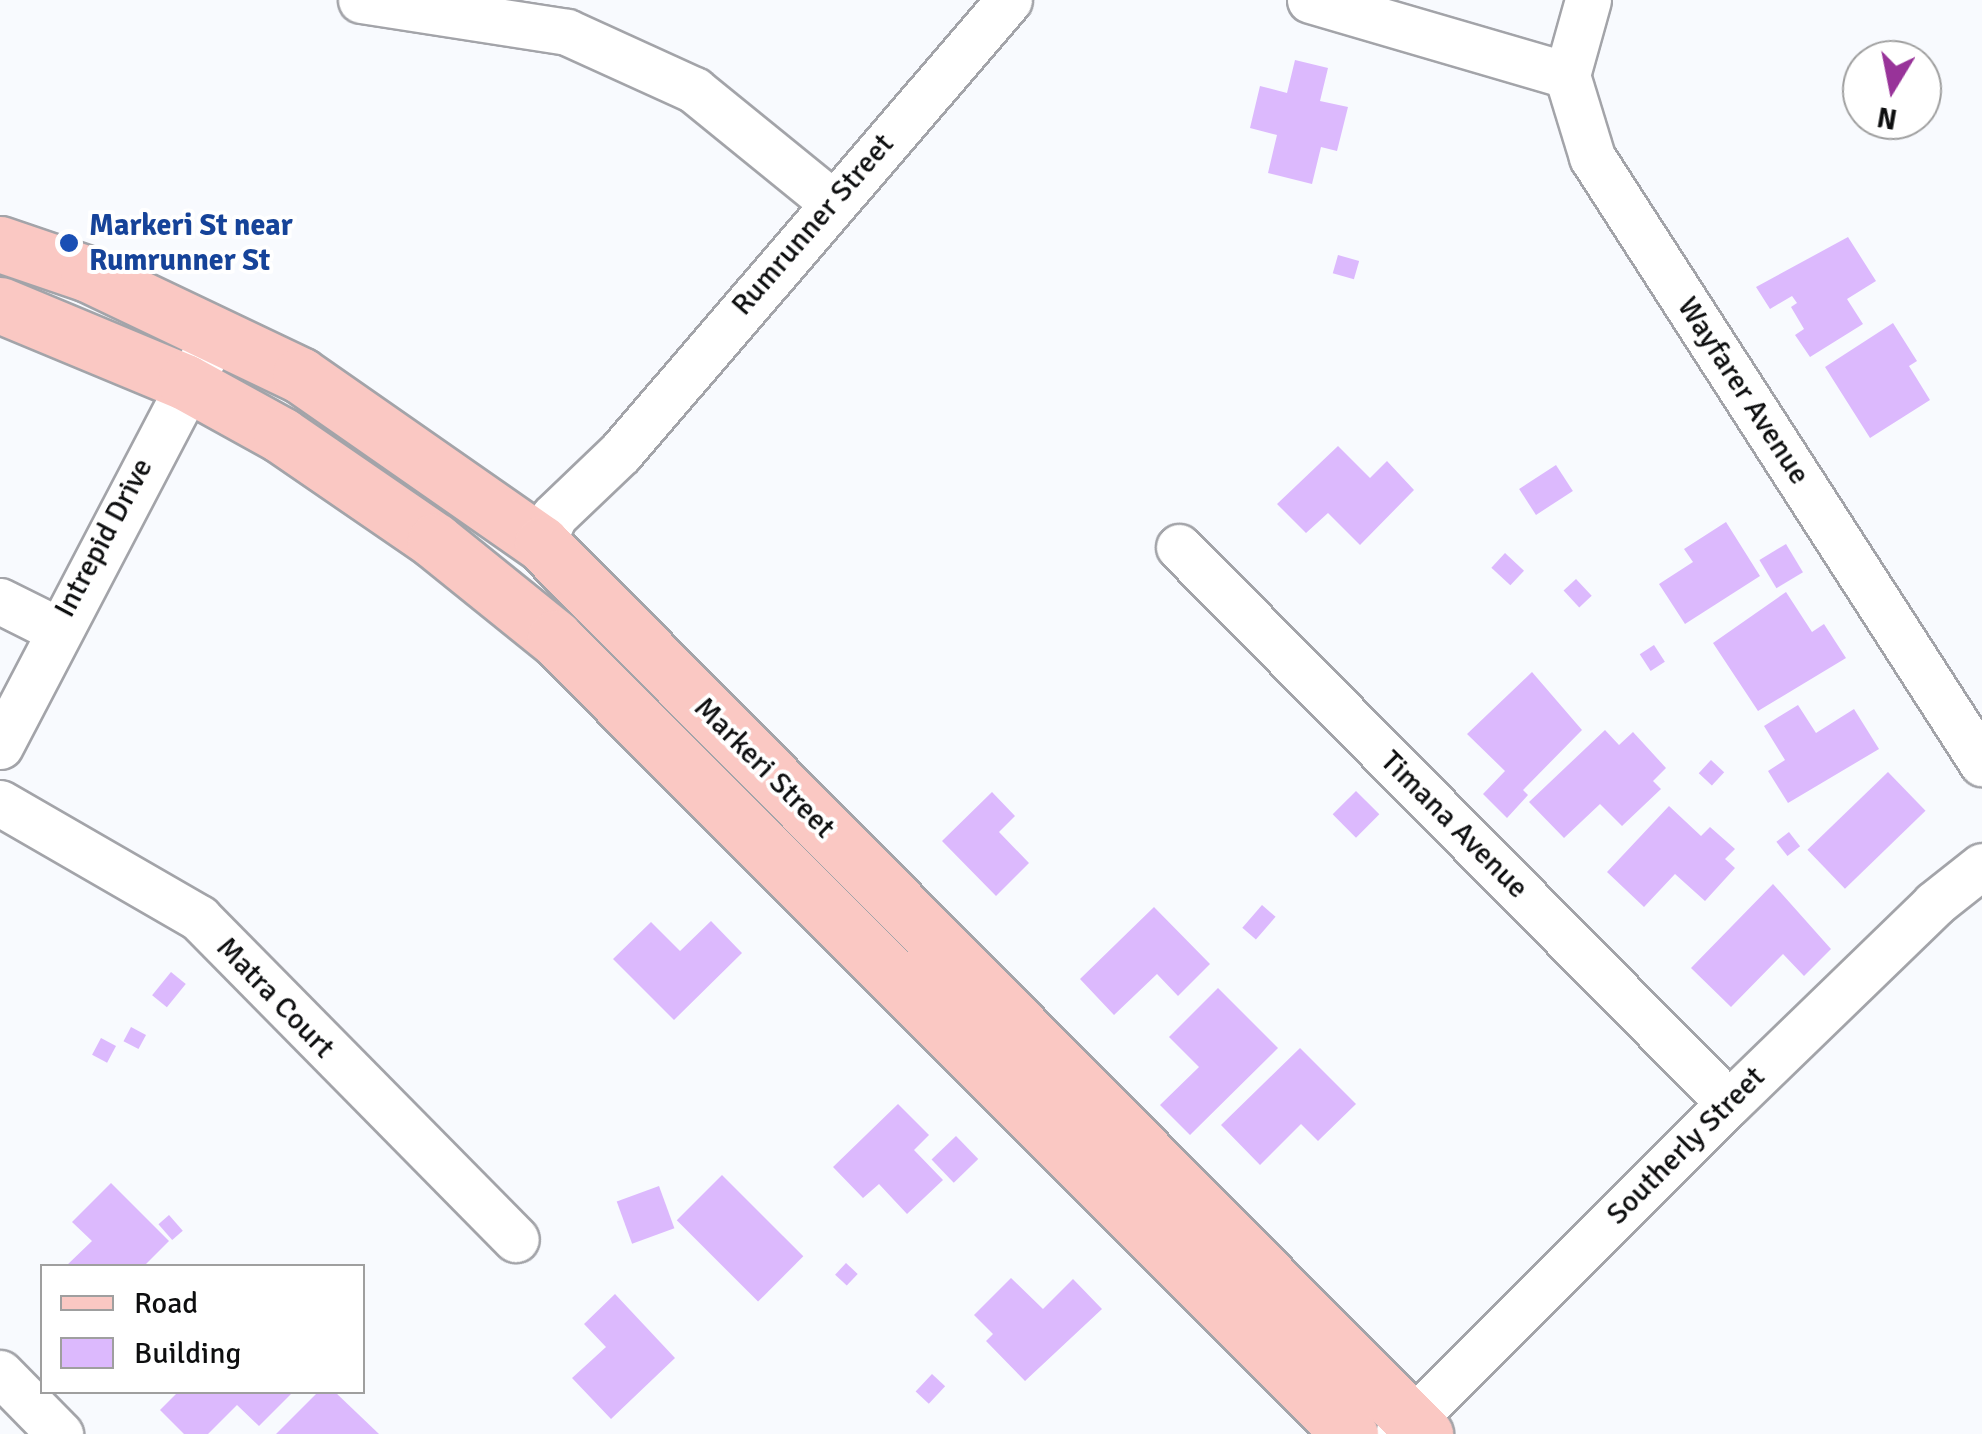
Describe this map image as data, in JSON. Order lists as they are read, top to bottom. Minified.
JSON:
{"streets":{"main road":["Markeri Street"],"street":["Rumrunner Street","Wayfarer Avenue","Intrepid Drive","Timana Avenue","Matra Court","Southerly Street"]},"crossings":[["Rumrunner Street","Markeri Street"],["Intrepid Drive","Markeri Street"],["Markeri Street","Southerly Street"],["Timana Avenue","Southerly Street"]],"places":["Markeri St near Rumrunner St"],"legend":["Road","Building"],"north":"bottom"}
